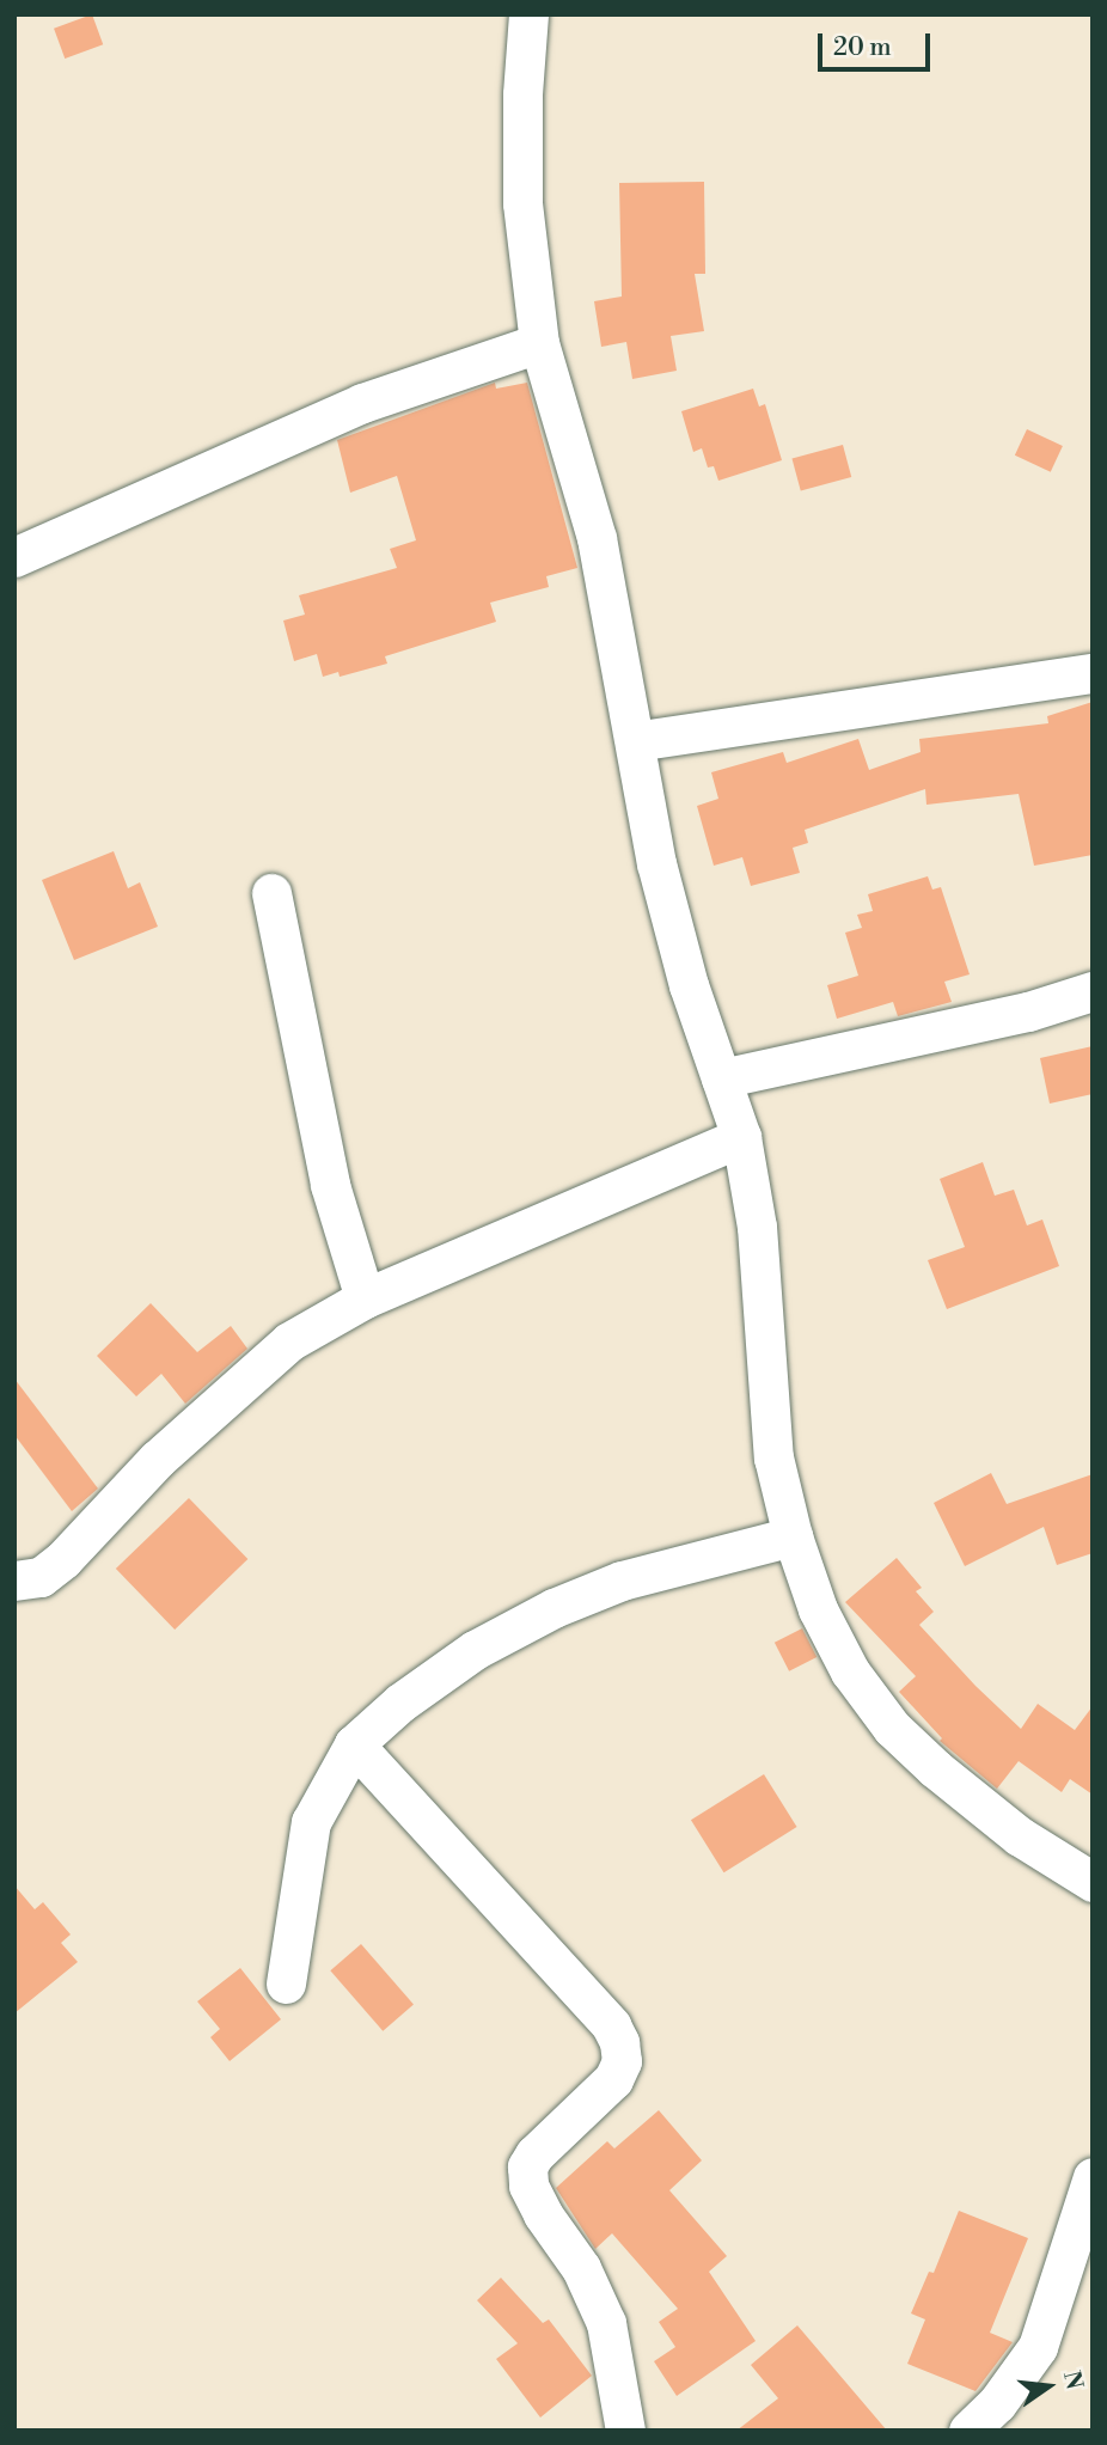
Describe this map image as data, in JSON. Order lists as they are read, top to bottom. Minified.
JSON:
{"scale_bar":"20 m","north":"right"}
